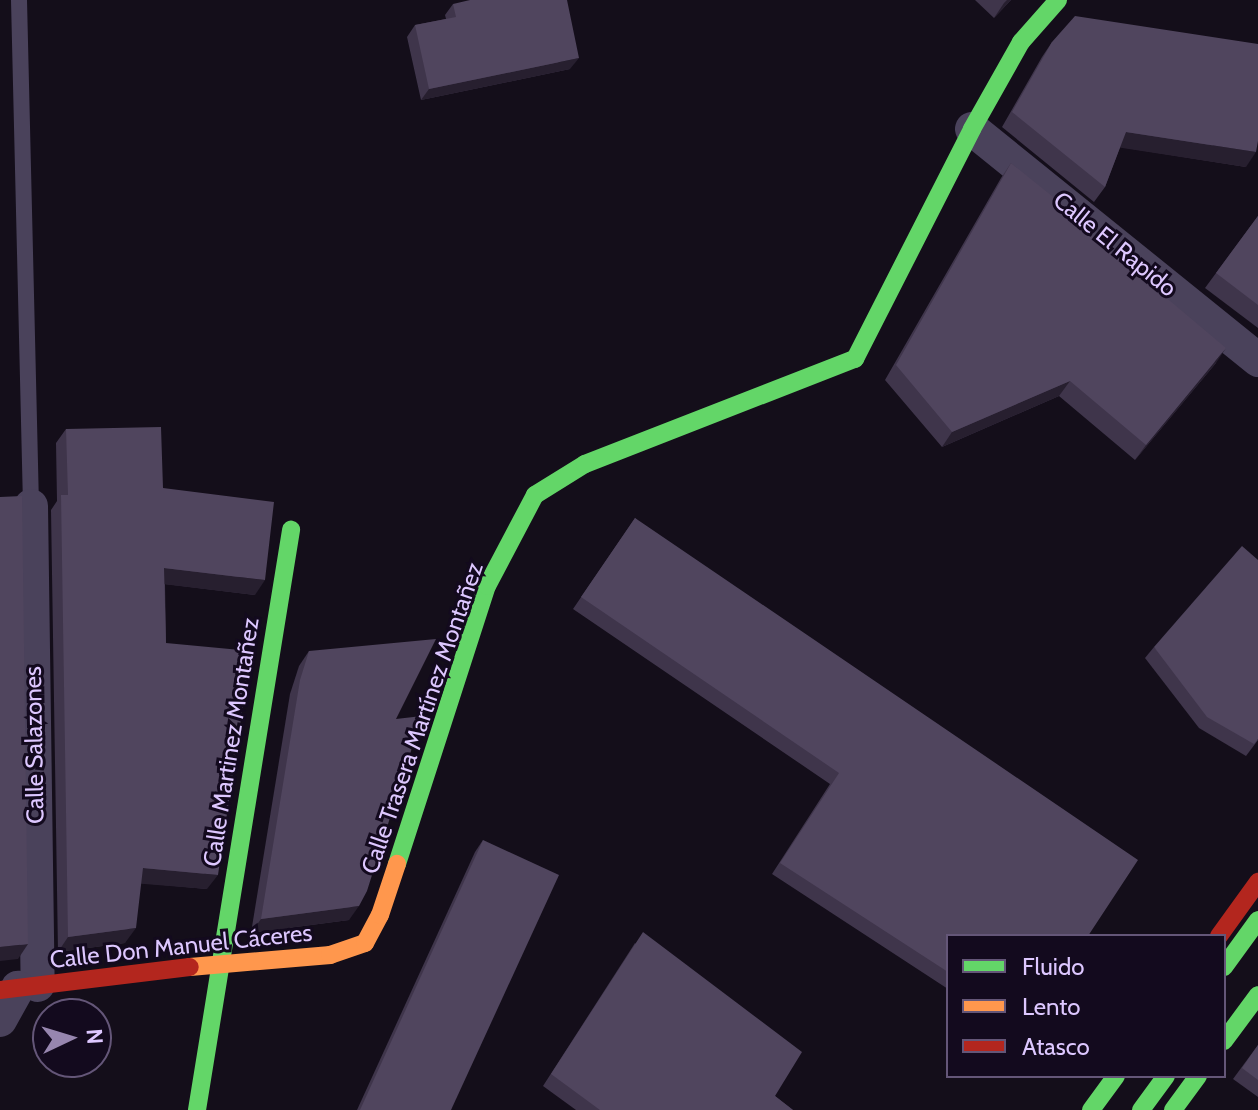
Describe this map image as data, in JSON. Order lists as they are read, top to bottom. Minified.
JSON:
{"streets":{"street":["Calle El Rapido","Calle Trasera Martínez Montañez","Calle Martinez Montañez","Calle Salazones","Calle Don Manuel Cáceres"]},"crossings":[["Calle El Rapido","Calle Trasera Martínez Montañez"],["Calle Trasera Martínez Montañez","Calle Don Manuel Cáceres"],["Calle Martinez Montañez","Calle Don Manuel Cáceres"],["Calle Salazones","Calle Don Manuel Cáceres"]],"legend":["Fluido","Lento","Atasco"],"north":"right"}
